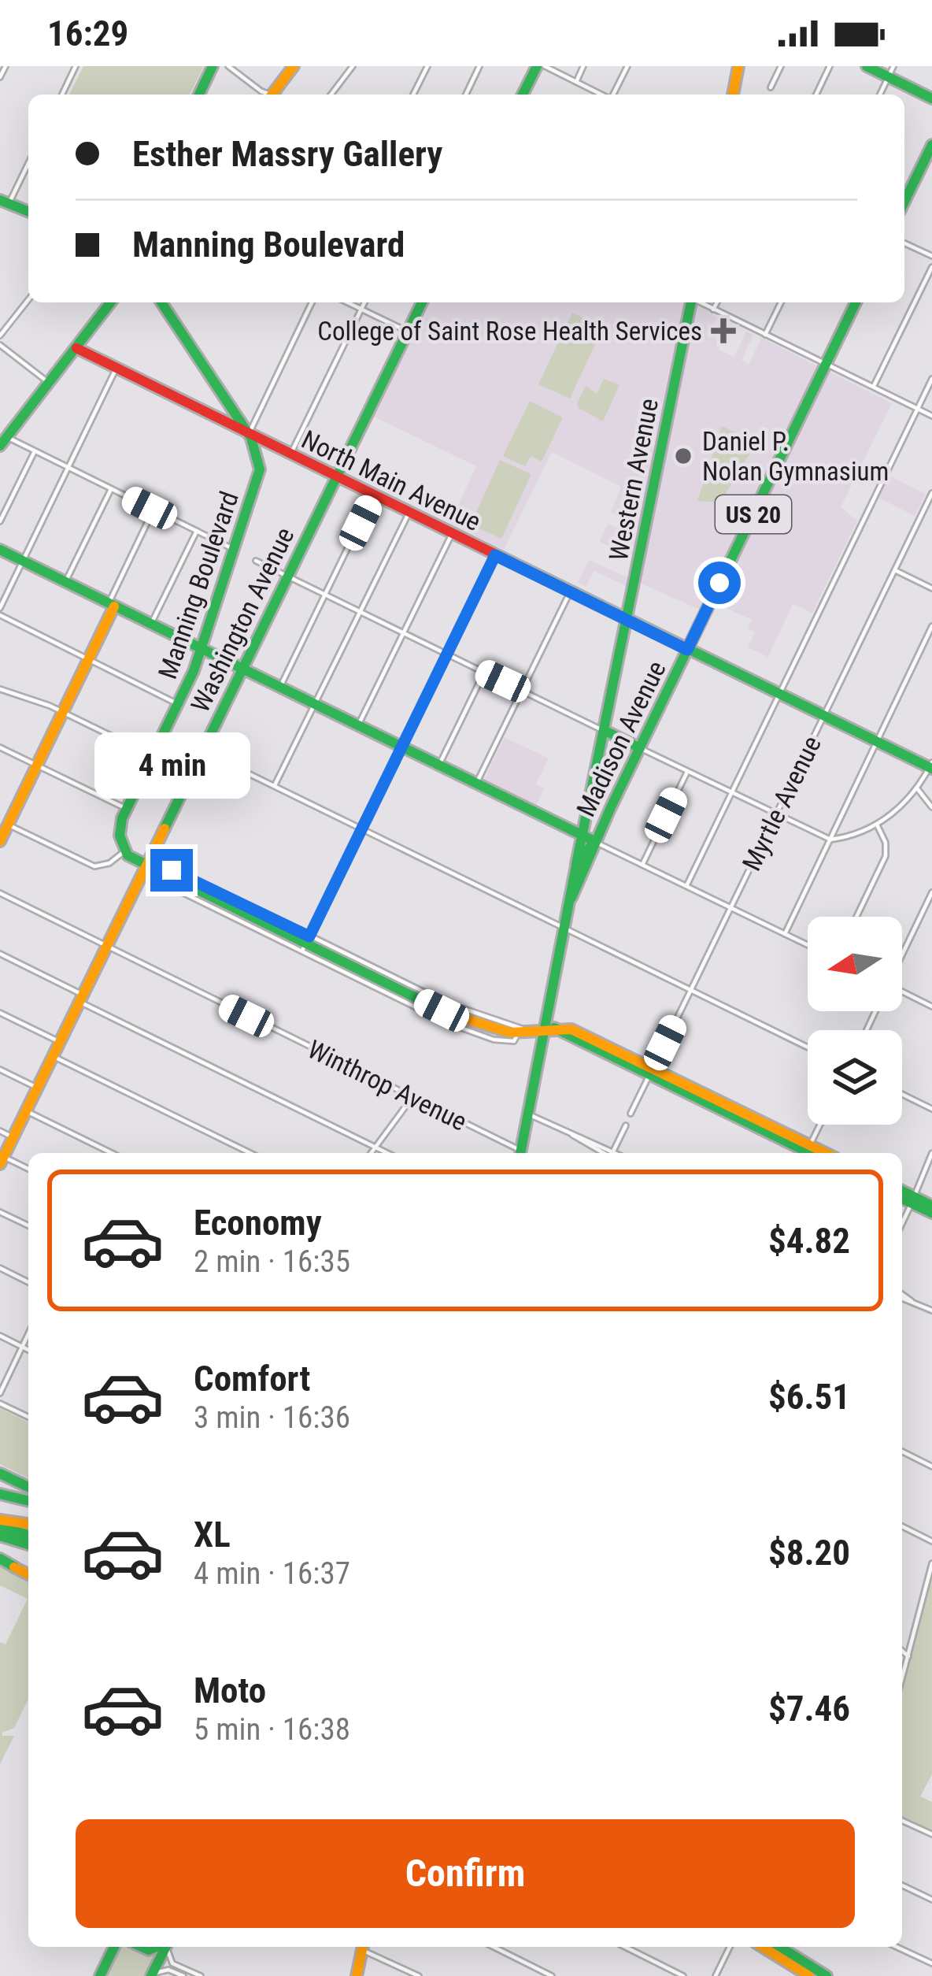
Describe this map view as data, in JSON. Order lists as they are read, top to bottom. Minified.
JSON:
{"streets":{"main road":["Western Avenue","North Main Avenue","US 20","Manning Boulevard","Washington Avenue","Madison Avenue"],"street":["Myrtle Avenue","Winthrop Avenue"]},"crossings":[["Western Avenue","North Main Avenue"],["Western Avenue","Madison Avenue"],["North Main Avenue","Manning Boulevard"],["North Main Avenue","Washington Avenue"],["North Main Avenue","Madison Avenue"],["North Main Avenue","Myrtle Avenue"],["US 20","Madison Avenue"],["Washington Avenue","Winthrop Avenue"]],"places":{"health":["College of Saint Rose Health Services"],"other":["Daniel P. Nolan Gymnasium"]},"north":"left","page":{"status":"16:29","banner":["Esther Massry Gallery","Manning Boulevard"],"bubble":"4 min","list":[{"name":"Economy","note":"2 min · 16:35","value":"$4.82"},{"name":"Comfort","note":"3 min · 16:36","value":"$6.51"},{"name":"XL","note":"4 min · 16:37","value":"$8.20"},{"name":"Moto","note":"5 min · 16:38","value":"$7.46"}],"buttons":"Confirm"}}
